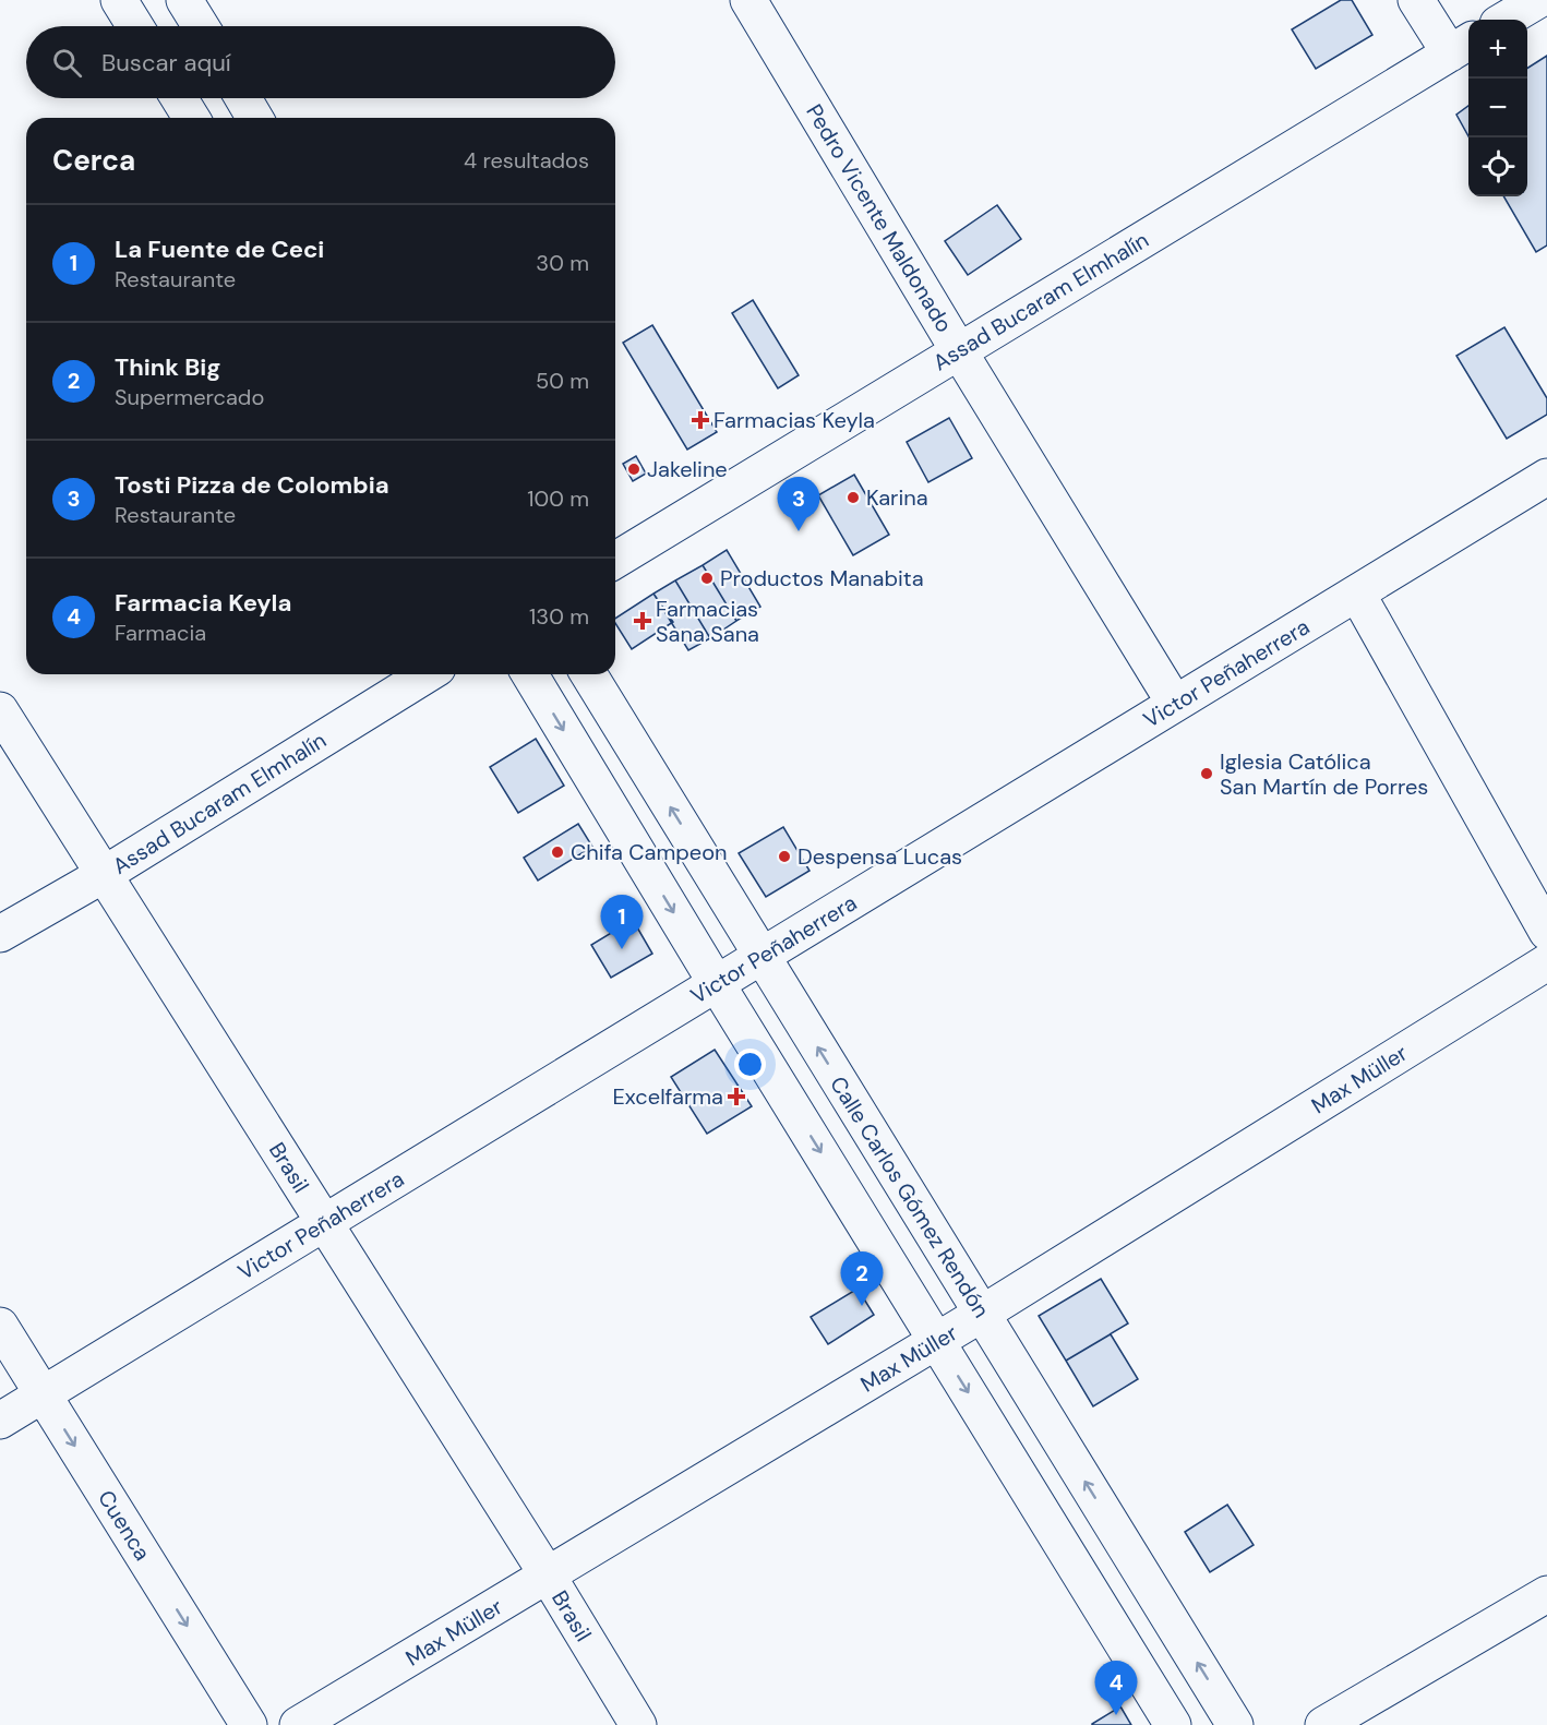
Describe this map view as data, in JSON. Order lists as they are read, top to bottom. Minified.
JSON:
{"streets":{"street":["Pedro Vicente Maldonado","Assad Bucaram Elmhalín","Victor Peñaherrera","Max Müller","Brasil","Calle Carlos Gómez Rendón","Cuenca"]},"crossings":[["Pedro Vicente Maldonado","Assad Bucaram Elmhalín"],["Pedro Vicente Maldonado","Victor Peñaherrera"],["Assad Bucaram Elmhalín","Brasil"],["Victor Peñaherrera","Brasil"],["Victor Peñaherrera","Calle Carlos Gómez Rendón"],["Victor Peñaherrera","Cuenca"],["Max Müller","Brasil"],["Max Müller","Calle Carlos Gómez Rendón"]],"one_way":["Cuenca"],"places":{"health":["Farmacias Keyla","Farmacias Sana Sana","Excelfarma"],"other":["Jakeline","Karina","Productos Manabita","Iglesia Católica San Martín de Porres","Chifa Campeon","Despensa Lucas"]},"page":{"map_buttons":["+","−"],"search":"Buscar aquí","heading":["Cerca","4 resultados"],"list":[{"mark":"1","name":"La Fuente de Ceci","note":"Restaurante","value":"30 m"},{"mark":"2","name":"Think Big","note":"Supermercado","value":"50 m"},{"mark":"3","name":"Tosti Pizza de Colombia","note":"Restaurante","value":"100 m"},{"mark":"4","name":"Farmacia Keyla","note":"Farmacia","value":"130 m"}],"pins":["3","1","2","4"]}}
